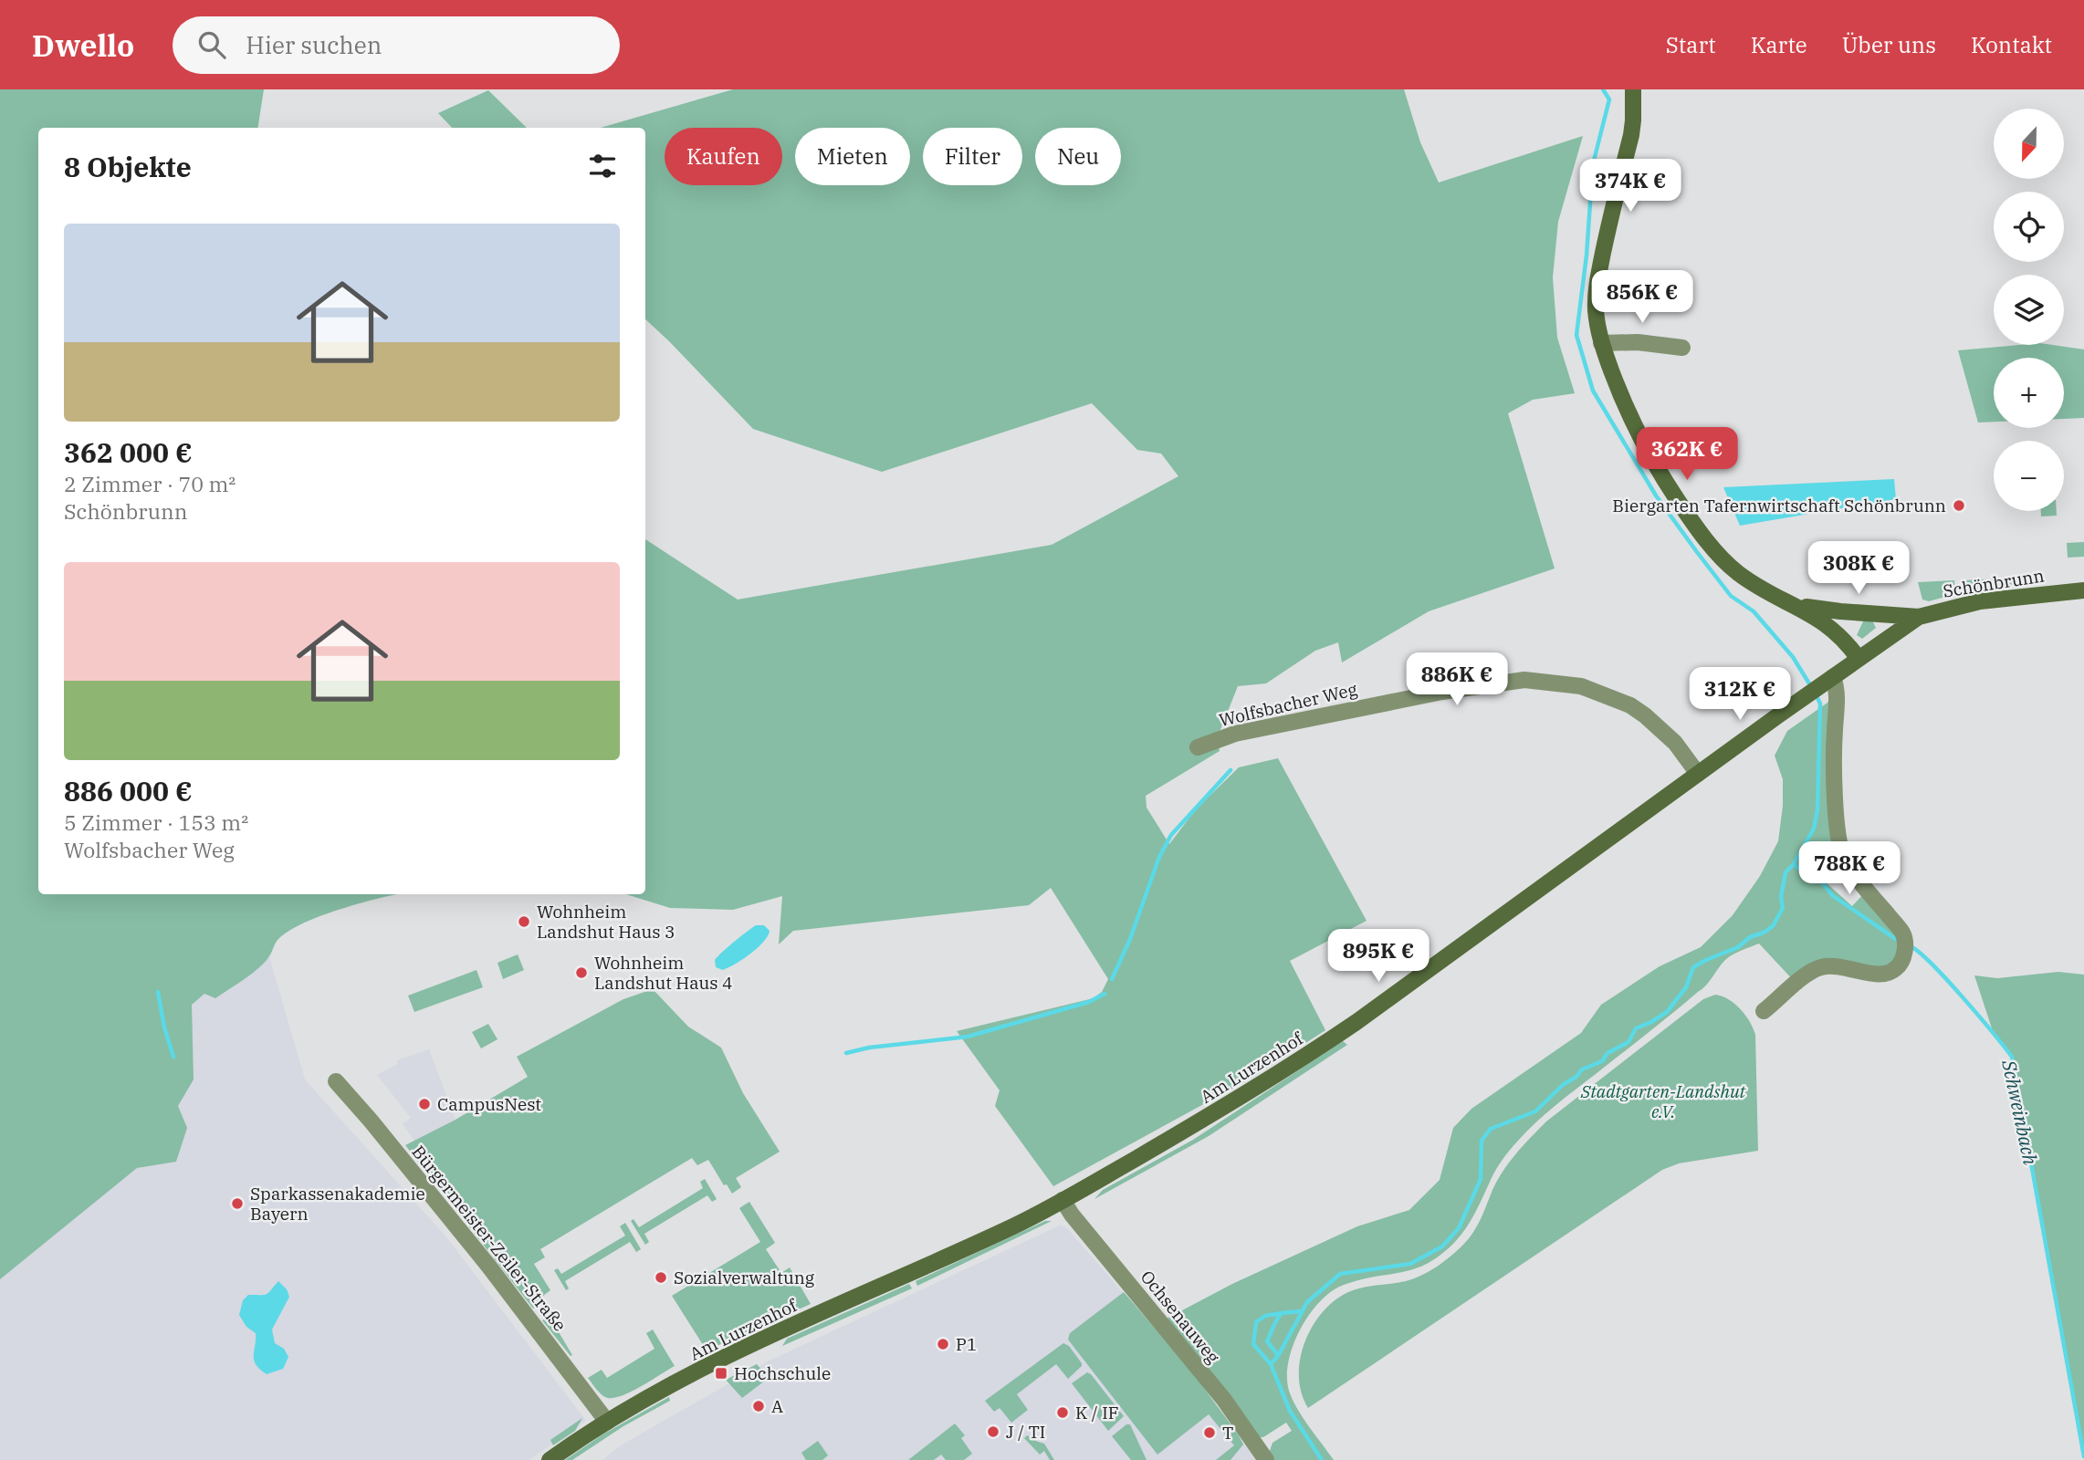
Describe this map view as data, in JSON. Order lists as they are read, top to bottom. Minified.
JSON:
{"streets":{"street":["Schönbrunn","Wolfsbacher Weg","Am Lurzenhof","Bürgermeister-Zeiler-Straße","Ochsenauweg"]},"crossings":[["Schönbrunn","Am Lurzenhof"],["Wolfsbacher Weg","Am Lurzenhof"],["Am Lurzenhof","Bürgermeister-Zeiler-Straße"],["Am Lurzenhof","Ochsenauweg"]],"water":["Schweinbach"],"parks":["Stadtgarten-Landshut e.V."],"places":{"other":["Biergarten Tafernwirtschaft Schönbrunn","Wohnheim Landshut Haus 3","Wohnheim Landshut Haus 4","CampusNest","Sparkassenakademie Bayern","Sozialverwaltung","P1","A","K / IF","J / TI","T"],"transit":["Hochschule"]},"north":"bottom","page":{"header":"Dwello","search":"Hier suchen","nav":["Start","Karte","Über uns","Kontakt"],"map_buttons":["+","−"],"chip":["Kaufen","Mieten","Filter","Neu"],"heading":"8 Objekte","price":["374K €","856K €","362K €","308K €","886K €","312K €","788K €","895K €"],"list":[{"name":"362 000 €","note":"2 Zimmer · 70 m² · Schönbrunn"},{"name":"886 000 €","note":"5 Zimmer · 153 m² · Wolfsbacher Weg"}]}}
